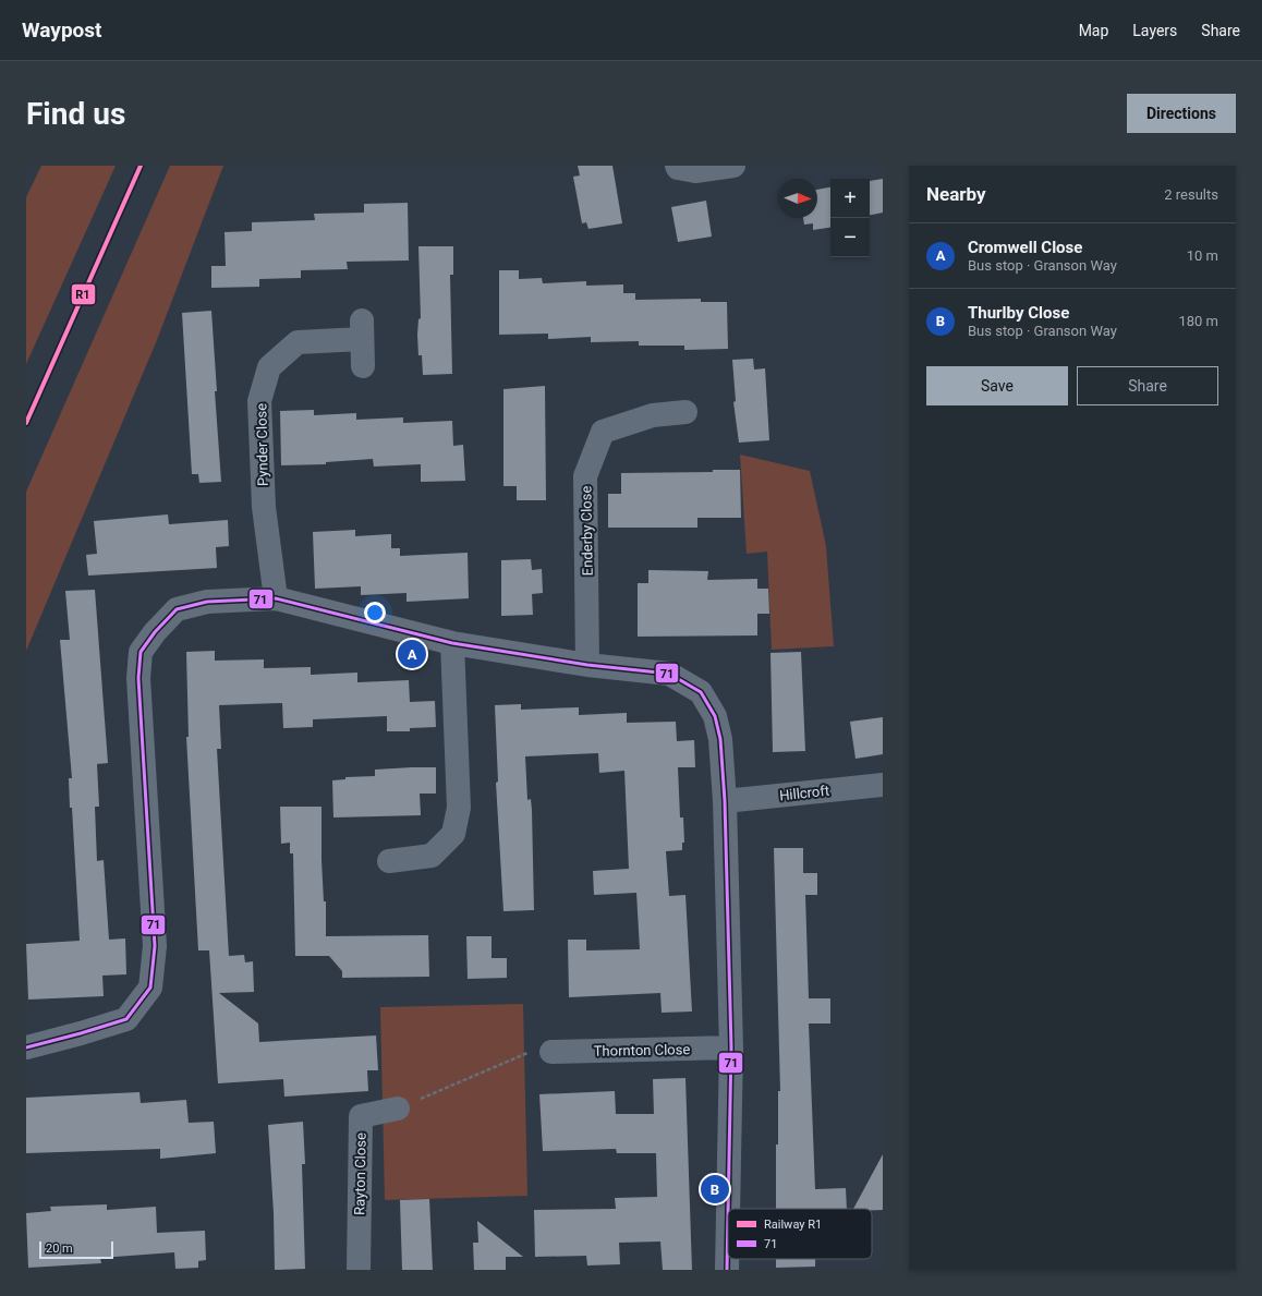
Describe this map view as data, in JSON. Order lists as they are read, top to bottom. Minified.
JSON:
{"streets":{"street":["Pynder Close","Enderby Close","Hillcroft","Thornton Close","Rayton Close"]},"lines":["rail line R1","transit line 71"],"legend":["Railway R1","71"],"scale_bar":"20 m","north":"right","page":{"header":"Waypost","nav":["Map","Layers","Share"],"buttons":["Directions",["Save","Share"]],"title":"Find us","heading":["Nearby","2 results"],"map_buttons":["+","−"],"list":[{"mark":"A","name":"Cromwell Close","note":"Bus stop · Granson Way","value":"10 m"},{"mark":"B","name":"Thurlby Close","note":"Bus stop · Granson Way","value":"180 m"}],"pins":["A","B"],"scale":"20 m"}}
